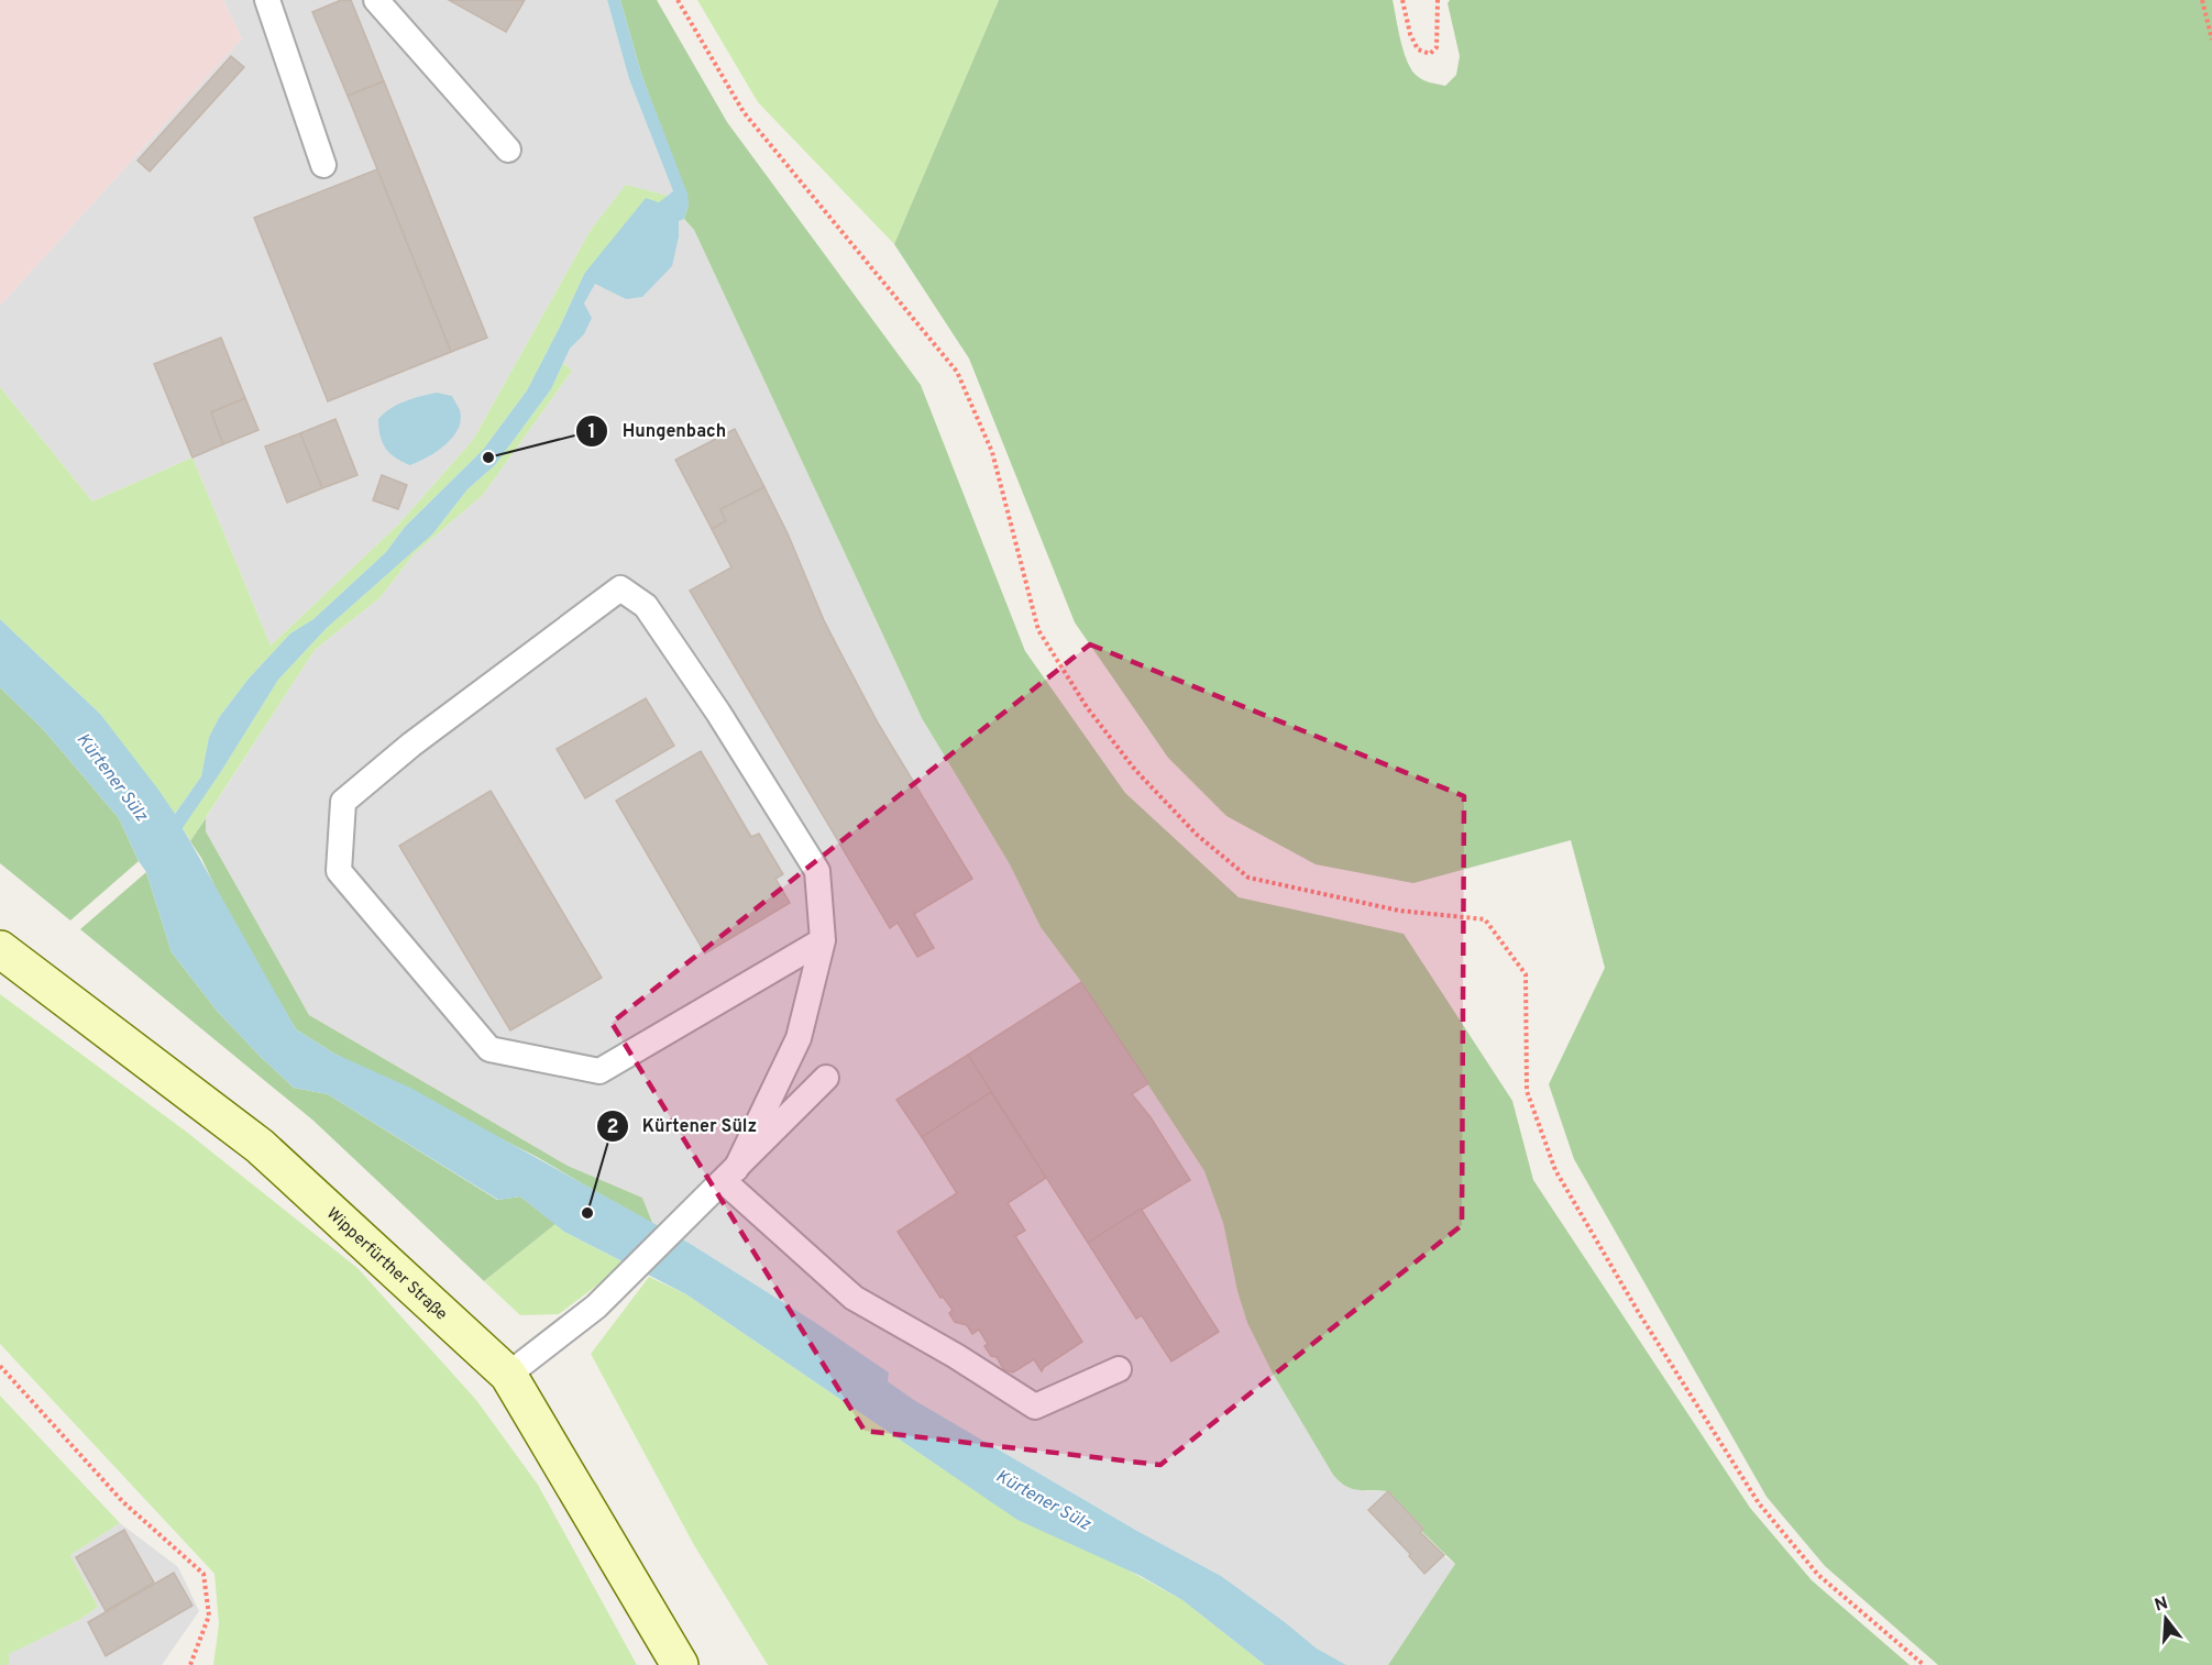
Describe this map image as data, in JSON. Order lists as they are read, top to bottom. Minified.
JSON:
{"streets":{"main road":["Wipperfürther Straße"]},"water":["Kürtener Sülz"],"places":["Hungenbach","Kürtener Sülz"],"north":"top"}
